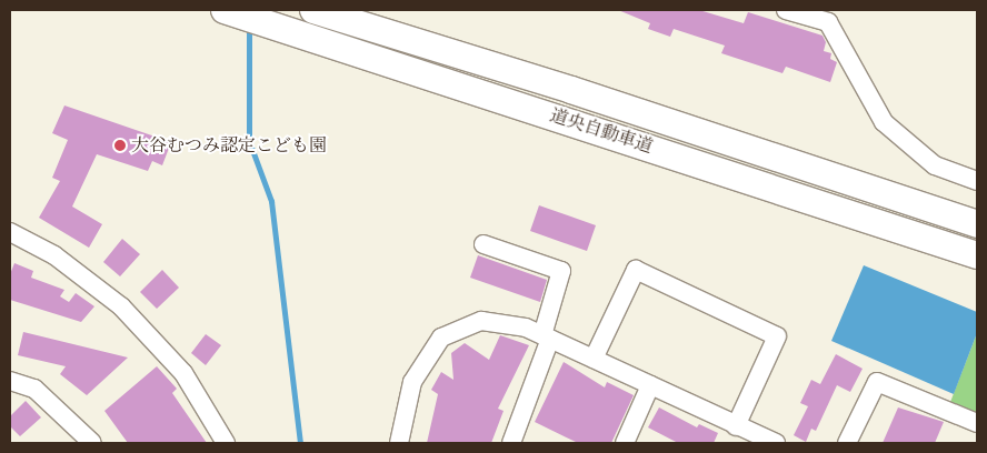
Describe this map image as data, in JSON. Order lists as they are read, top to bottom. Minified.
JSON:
{"streets":{"highway":["道央自動車道"]},"places":["大谷むつみ認定こども園"]}
